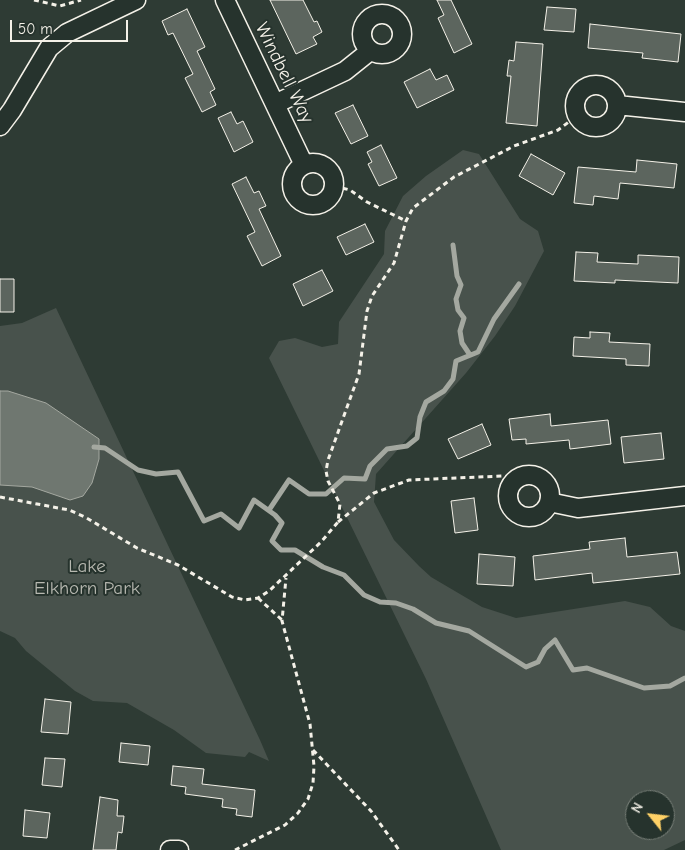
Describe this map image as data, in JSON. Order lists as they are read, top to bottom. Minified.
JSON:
{"streets":{"street":["Windbell Way"]},"parks":["Lake Elkhorn Park"],"scale_bar":"50 m","north":"top left"}
